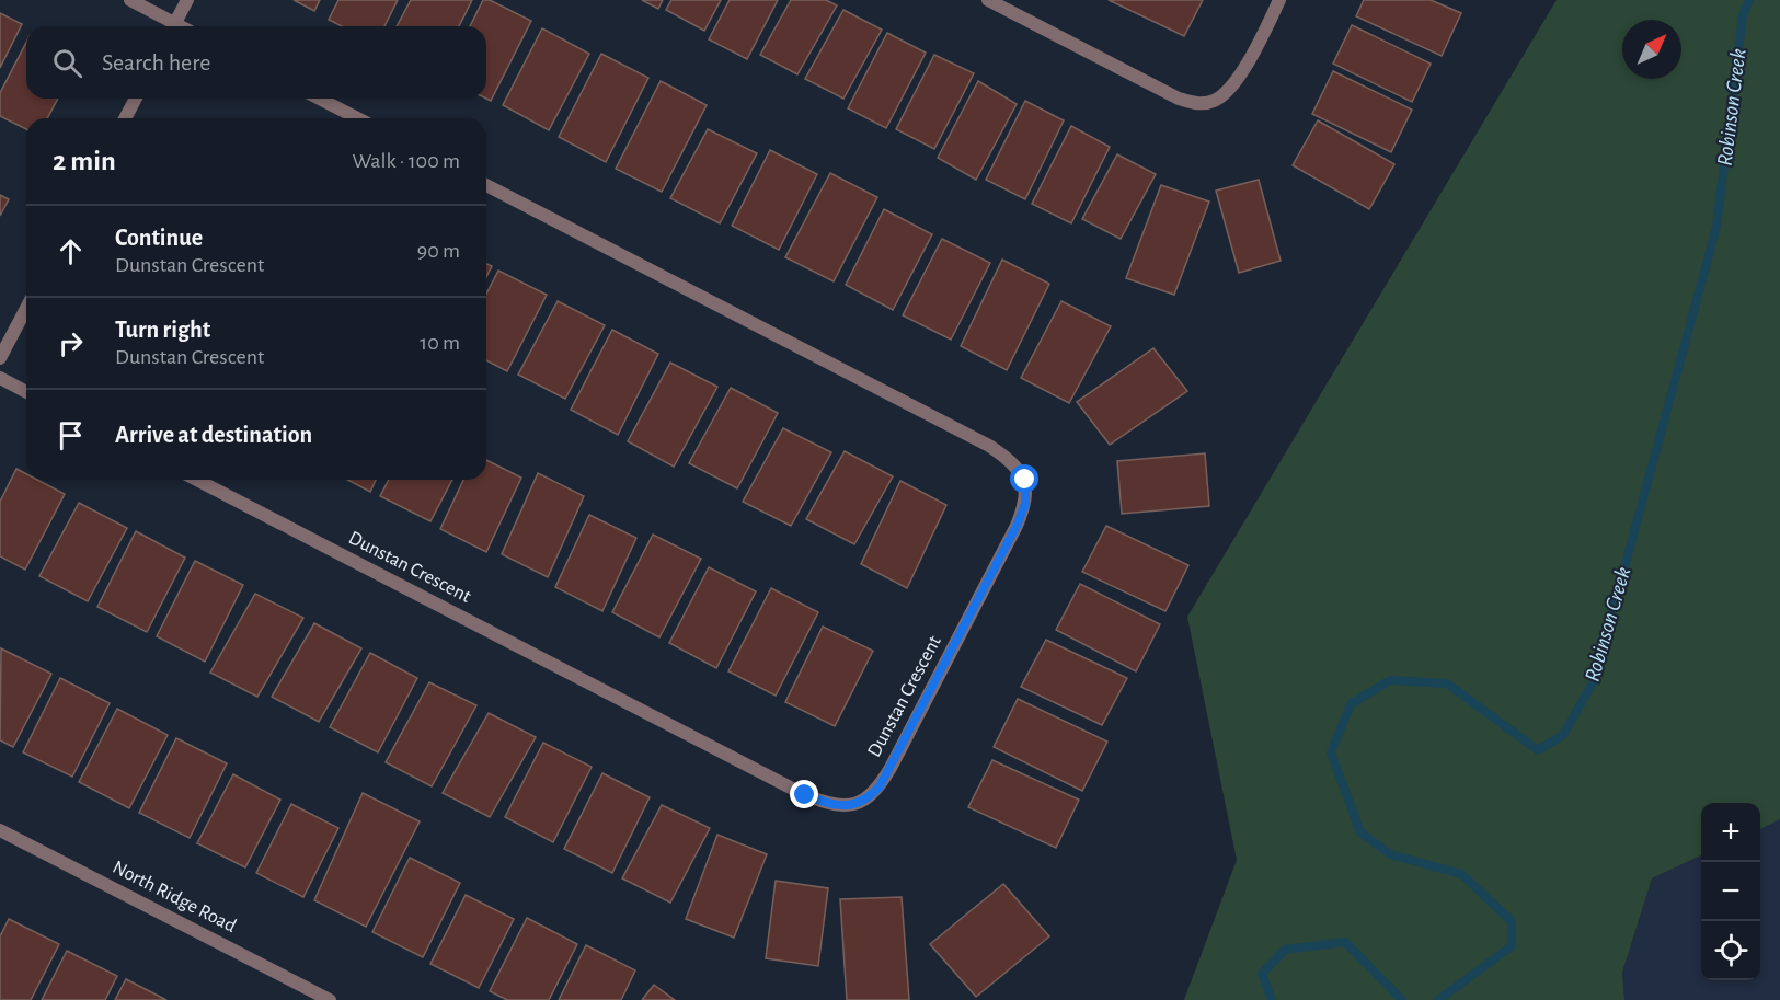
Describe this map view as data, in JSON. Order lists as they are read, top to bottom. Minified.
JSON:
{"streets":{"street":["Dunstan Crescent","North Ridge Road"]},"water":["Robinson Creek"],"north":"top right","page":{"search":"Search here","heading":["2 min","Walk · 100 m"],"list":[["Continue","Dunstan Crescent","90 m"],["Turn right","Dunstan Crescent","10 m"],"Arrive at destination"],"map_buttons":["+","−"]}}
